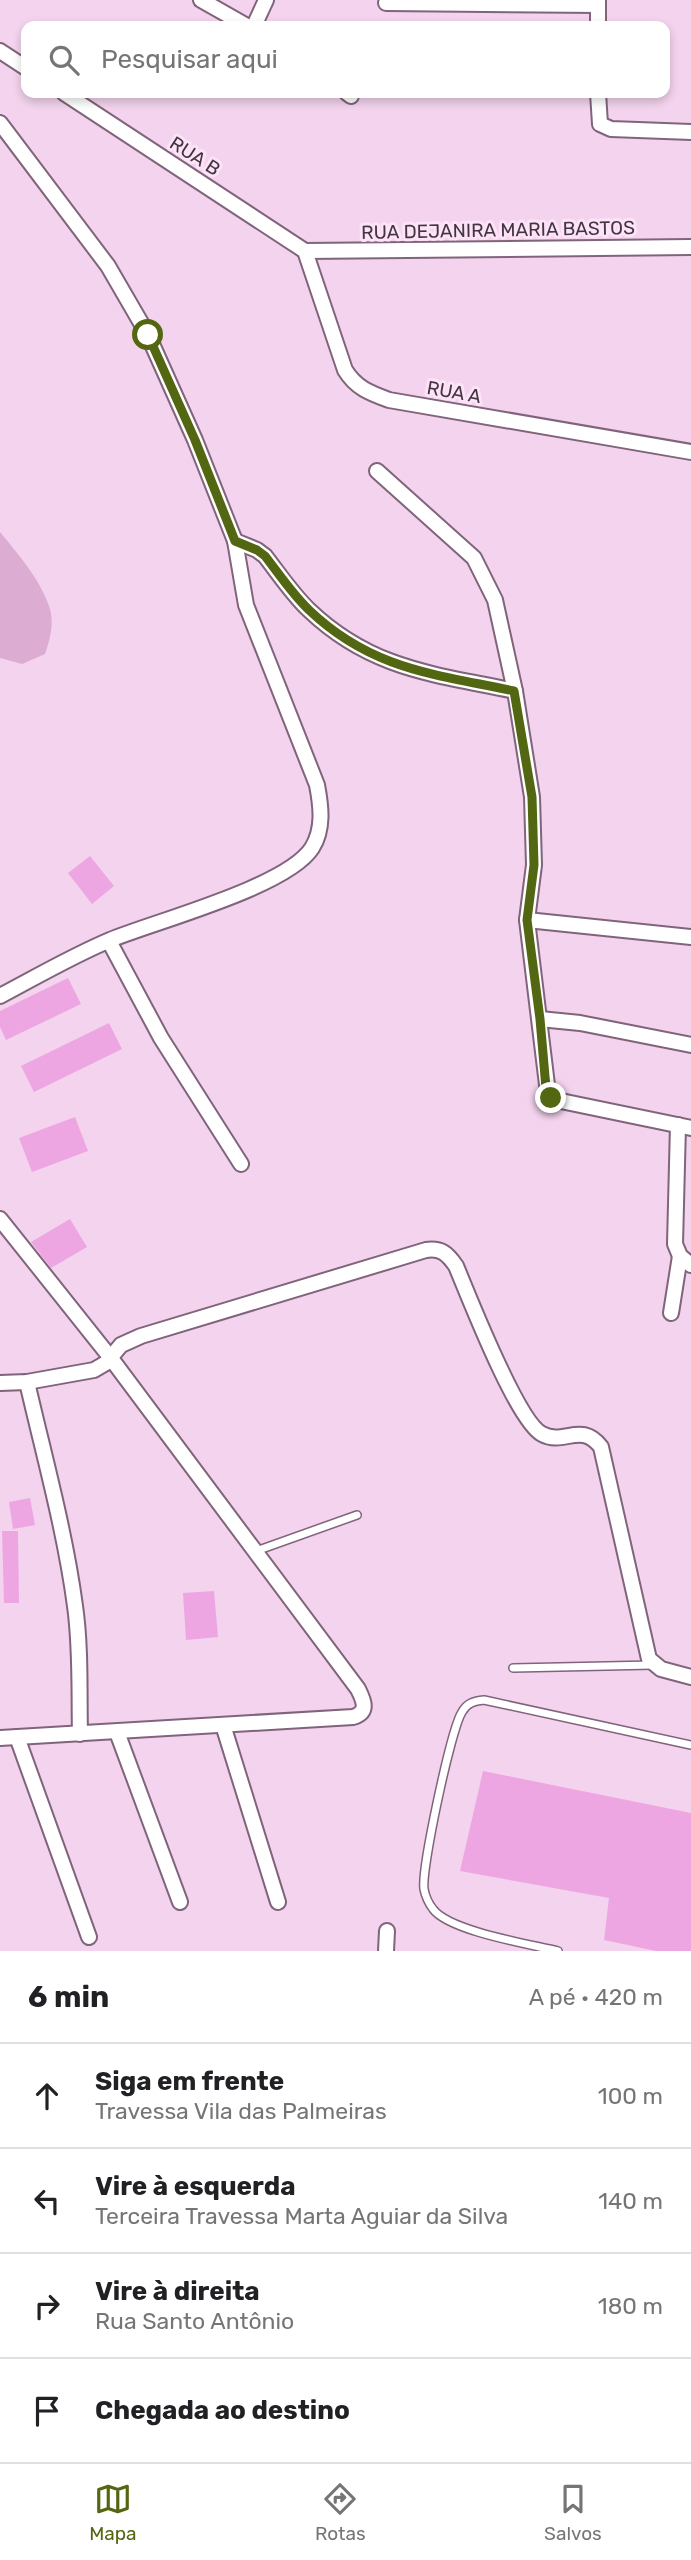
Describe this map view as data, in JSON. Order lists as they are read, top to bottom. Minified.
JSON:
{"streets":{"street":["RUA B","RUA DEJANIRA MARIA BASTOS","RUA A"]},"crossings":[["RUA B","RUA DEJANIRA MARIA BASTOS"],["RUA B","RUA A"],["RUA DEJANIRA MARIA BASTOS","RUA A"]],"page":{"search":"Pesquisar aqui","heading":["6 min","A pé · 420 m"],"list":[["Siga em frente","Travessa Vila das Palmeiras","100 m"],["Vire à esquerda","Terceira Travessa Marta Aguiar da Silva","140 m"],["Vire à direita","Rua Santo Antônio","180 m"],"Chegada ao destino"],"nav":["Mapa","Rotas","Salvos"]}}
